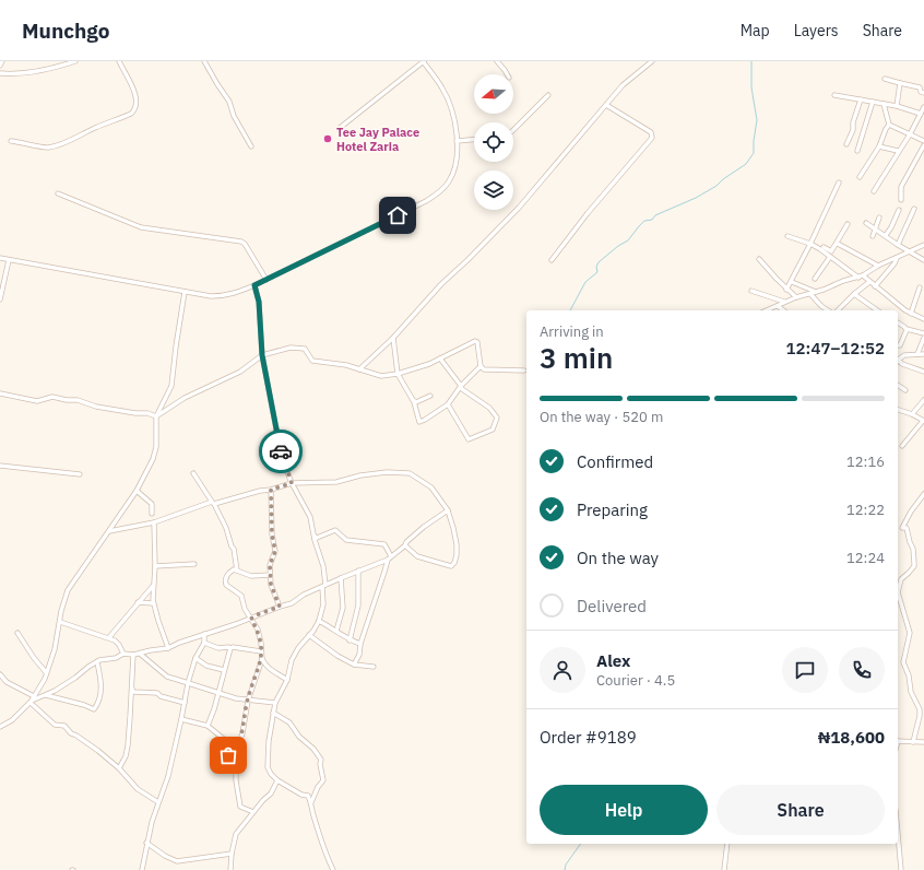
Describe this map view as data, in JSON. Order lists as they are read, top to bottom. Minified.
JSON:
{"places":["Tee Jay Palace Hotel Zaria"],"north":"left","page":{"header":"Munchgo","nav":["Map","Layers","Share"],"heading":["3 min","Arriving in","12:47–12:52"],"panel":["Alex","Courier · 4.5","Order #9189","₦18,600"],"bar":"On the way · 520 m","list":[["Confirmed","12:16"],["Preparing","12:22"],["On the way","12:24"],"Delivered"],"buttons":["Help","Share"]}}
